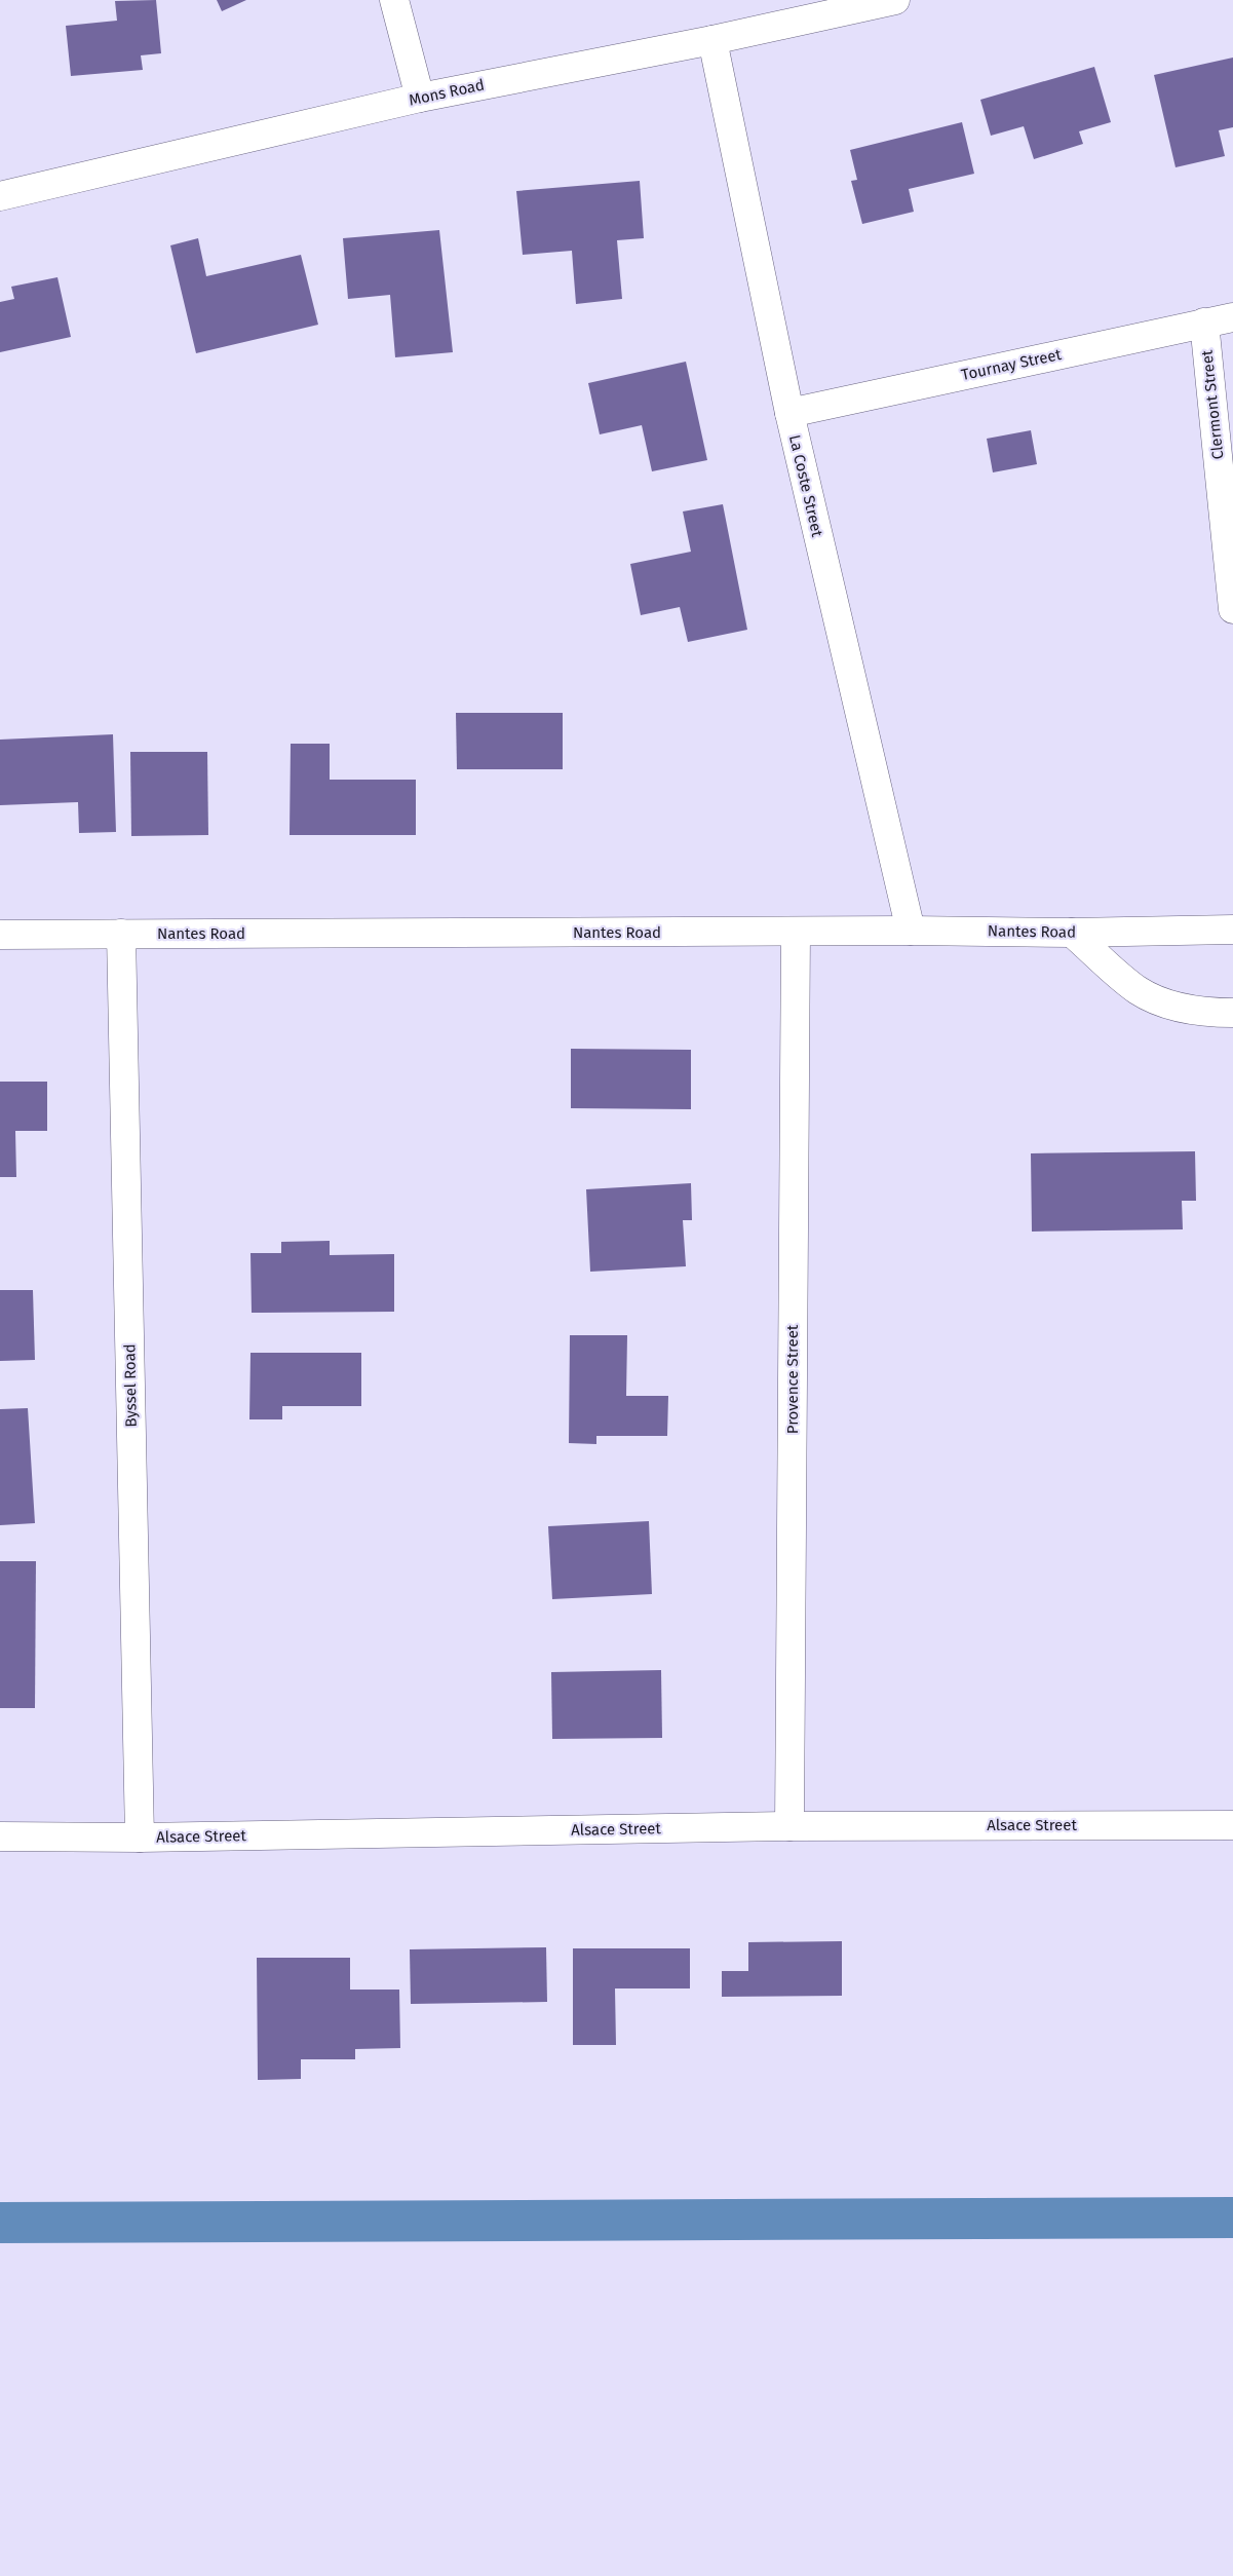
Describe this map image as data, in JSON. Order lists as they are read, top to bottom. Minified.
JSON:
{"streets":{"street":["Mons Road","Tournay Street","Clermont Street","La Coste Street","Nantes Road","Provence Street","Byssel Road","Alsace Street"]},"crossings":[["Mons Road","La Coste Street"],["Tournay Street","Clermont Street"],["Tournay Street","La Coste Street"],["La Coste Street","Nantes Road"],["Nantes Road","Provence Street"],["Nantes Road","Byssel Road"],["Provence Street","Alsace Street"],["Byssel Road","Alsace Street"]]}
